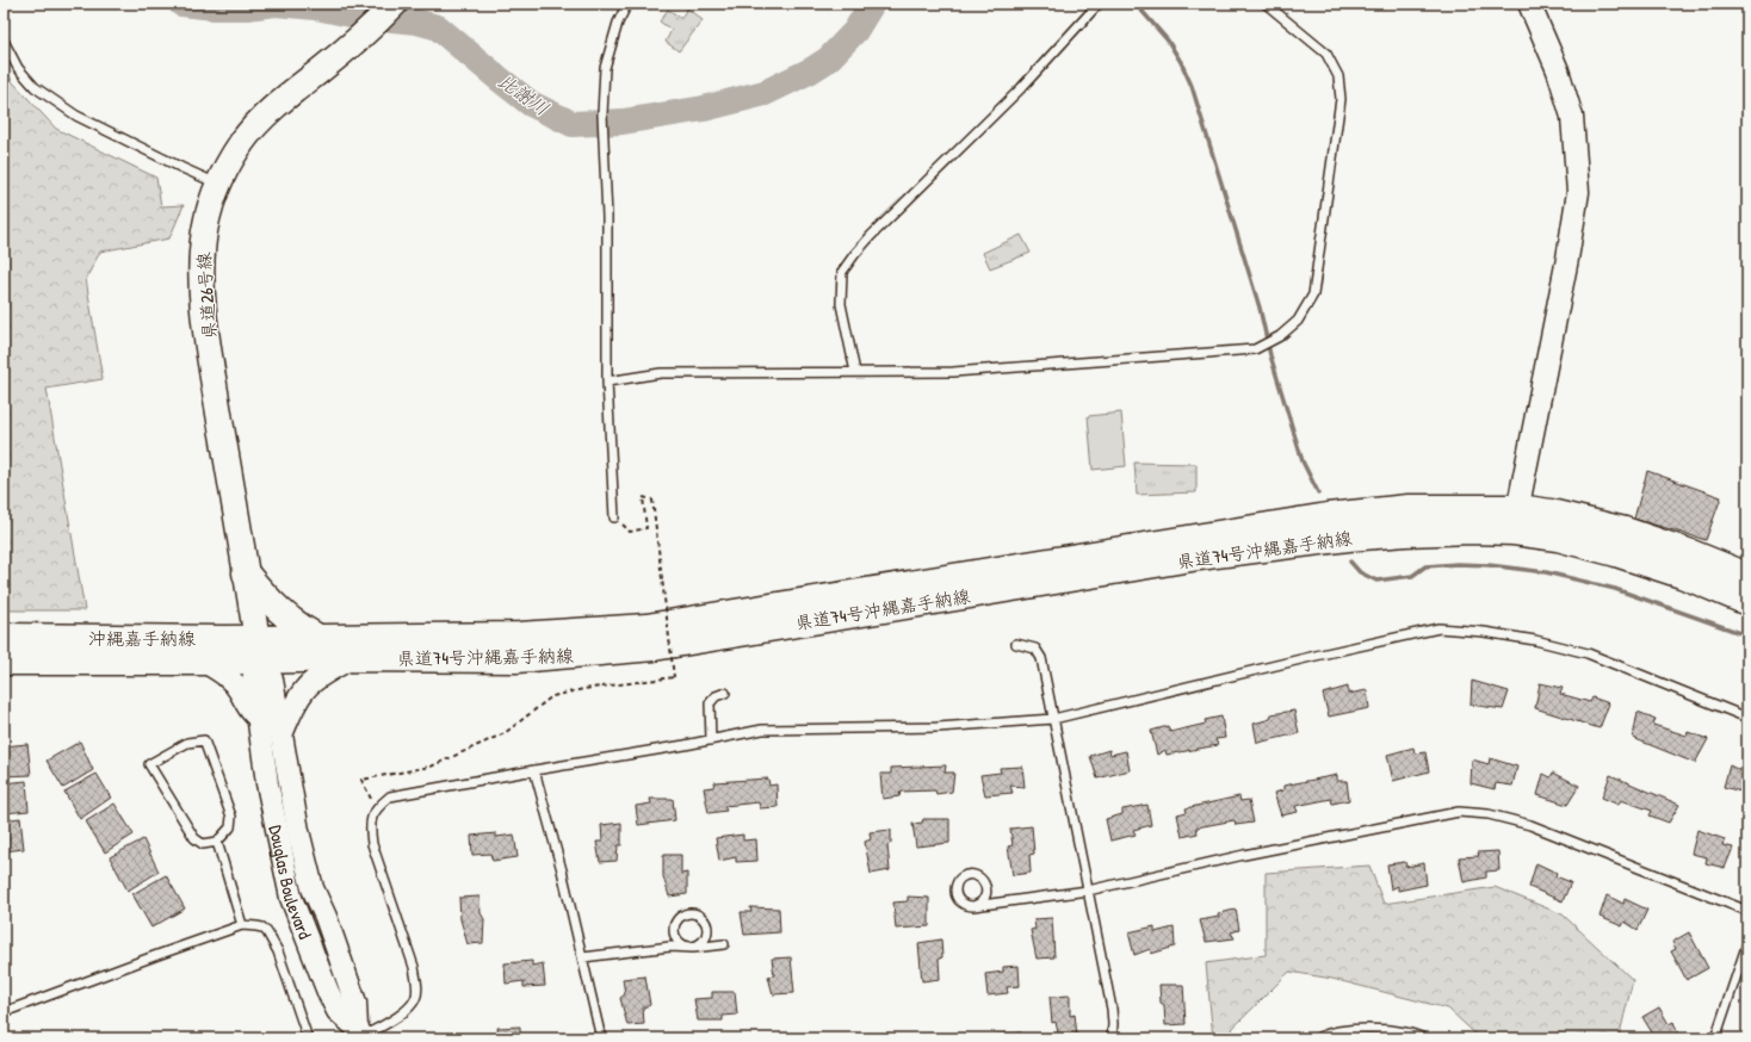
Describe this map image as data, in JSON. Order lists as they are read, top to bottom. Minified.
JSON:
{"streets":{"main road":["県道26号線","県道74号沖縄嘉手納線","沖縄嘉手納線"],"street":["Douglas Boulevard"]},"crossings":[["県道26号線","県道74号沖縄嘉手納線"],["県道26号線","沖縄嘉手納線"],["県道26号線","Douglas Boulevard"],["県道74号沖縄嘉手納線","沖縄嘉手納線"],["県道74号沖縄嘉手納線","Douglas Boulevard"],["沖縄嘉手納線","Douglas Boulevard"]],"water":["比謝川"]}
